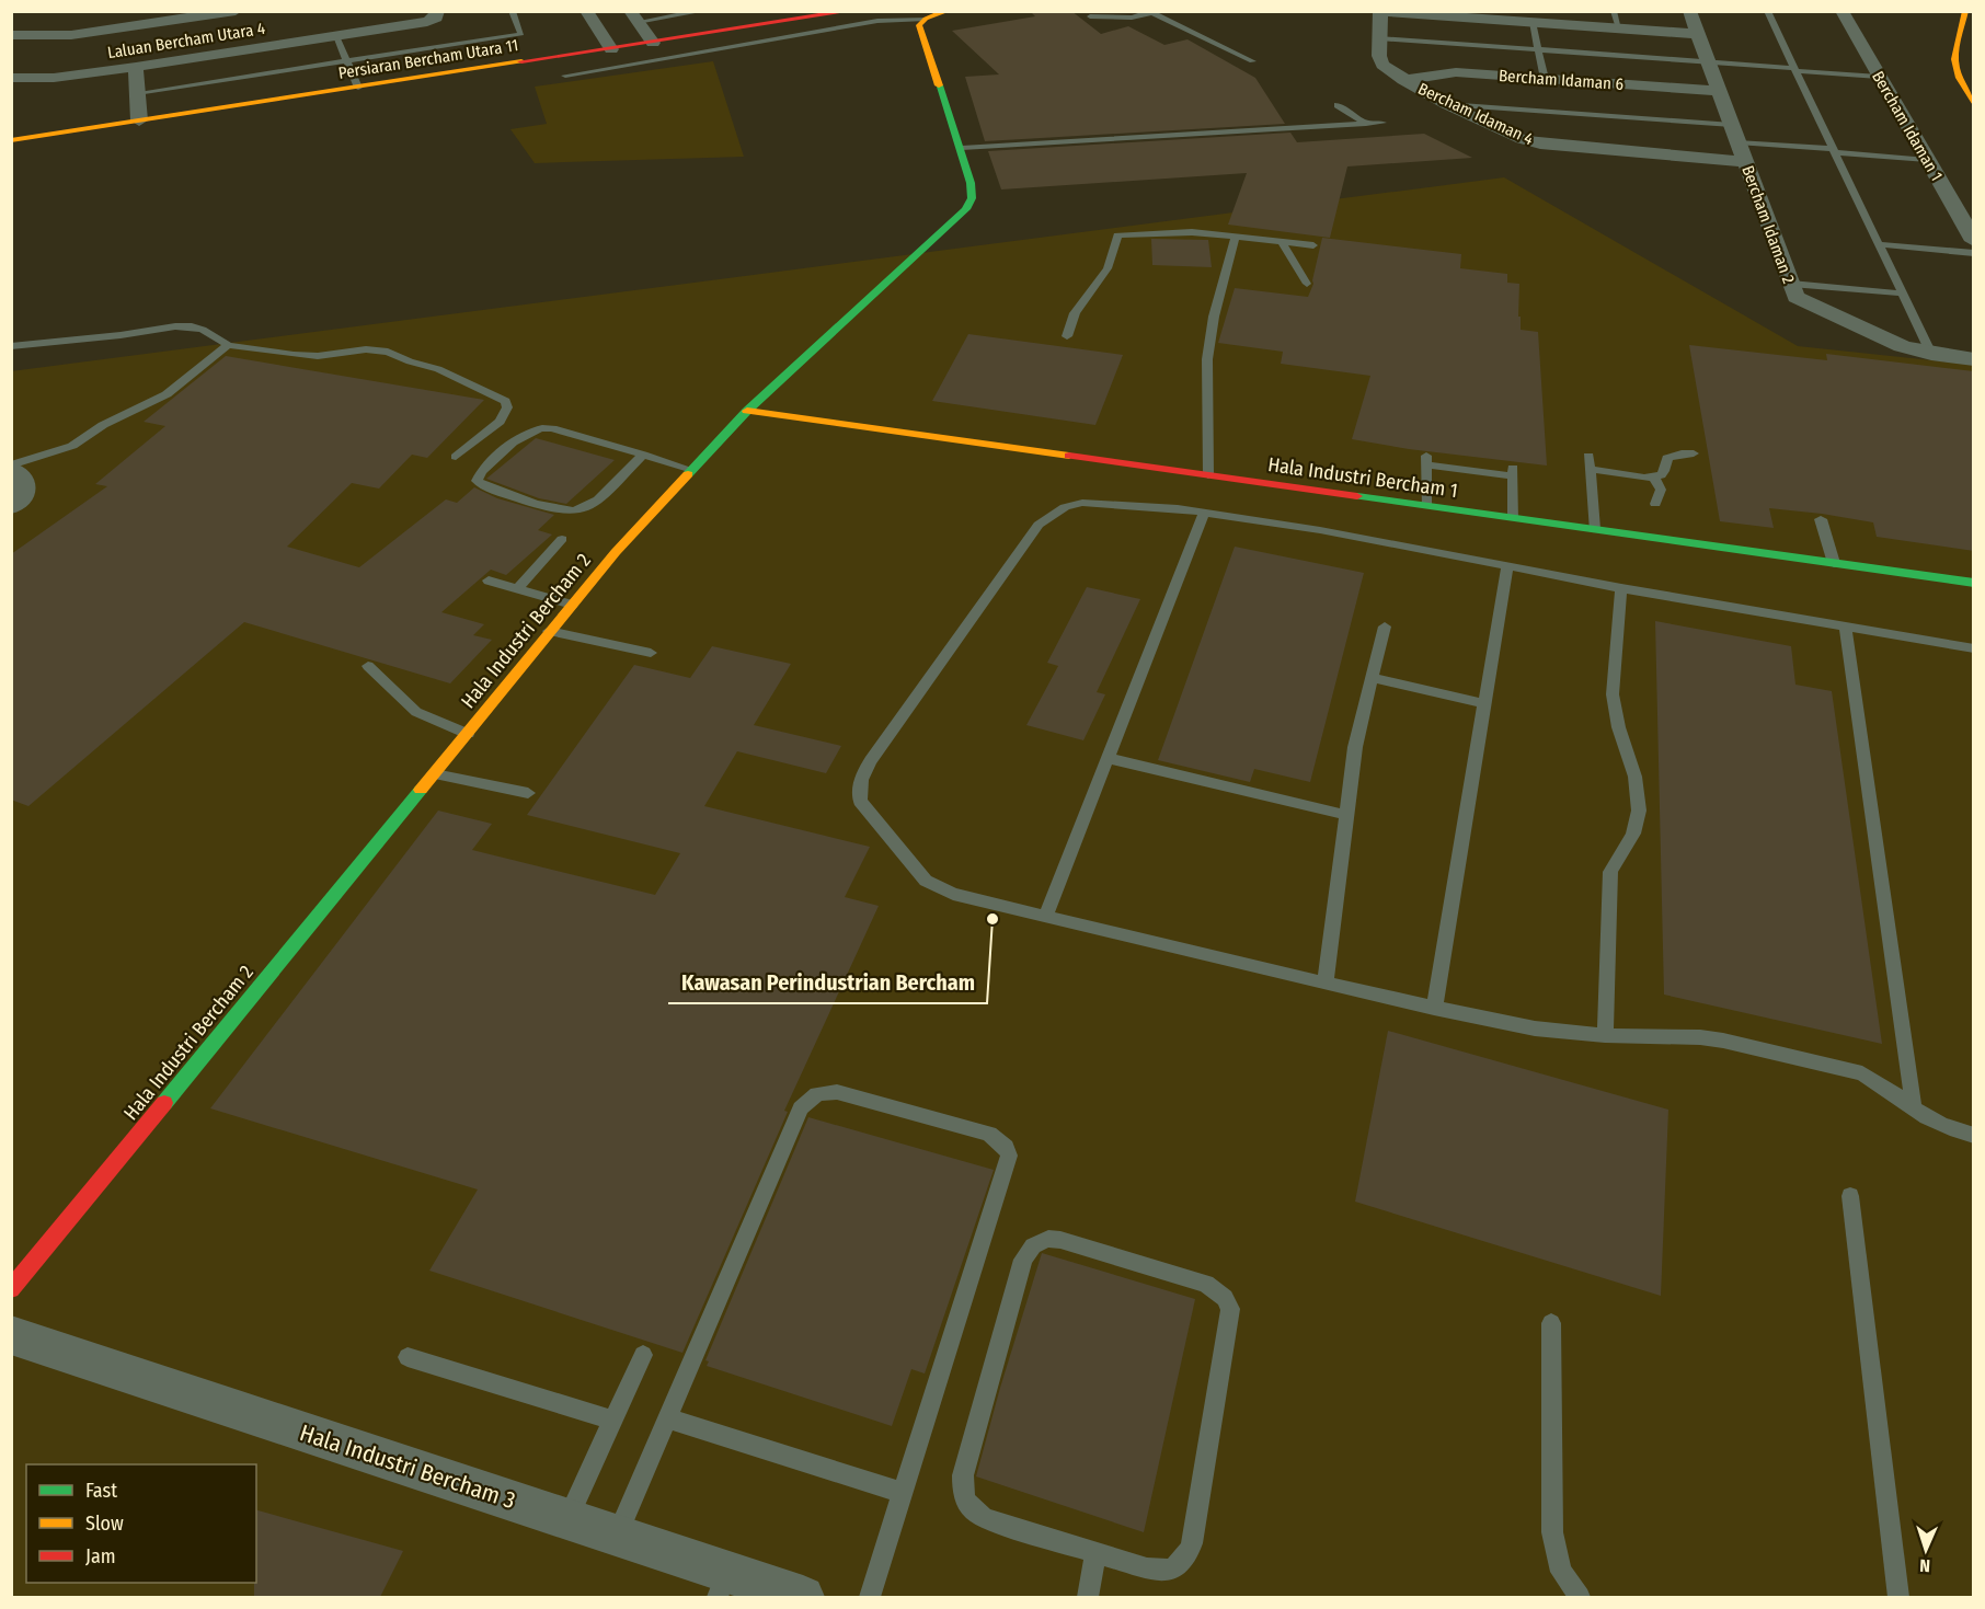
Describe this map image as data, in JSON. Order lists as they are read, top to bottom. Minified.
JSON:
{"streets":{"street":["Laluan Bercham Utara 4","Persiaran Bercham Utara 11","Bercham Idaman 6","Bercham Idaman 4","Bercham Idaman 1","Bercham Idaman 2","Hala Industri Bercham 1","Hala Industri Bercham 2","Hala Industri Bercham 3"]},"crossings":[["Bercham Idaman 6","Bercham Idaman 4"],["Bercham Idaman 6","Bercham Idaman 2"],["Bercham Idaman 4","Bercham Idaman 2"],["Hala Industri Bercham 1","Hala Industri Bercham 2"]],"places":["Kawasan Perindustrian Bercham"],"legend":["Fast","Slow","Jam"],"north":"bottom"}
